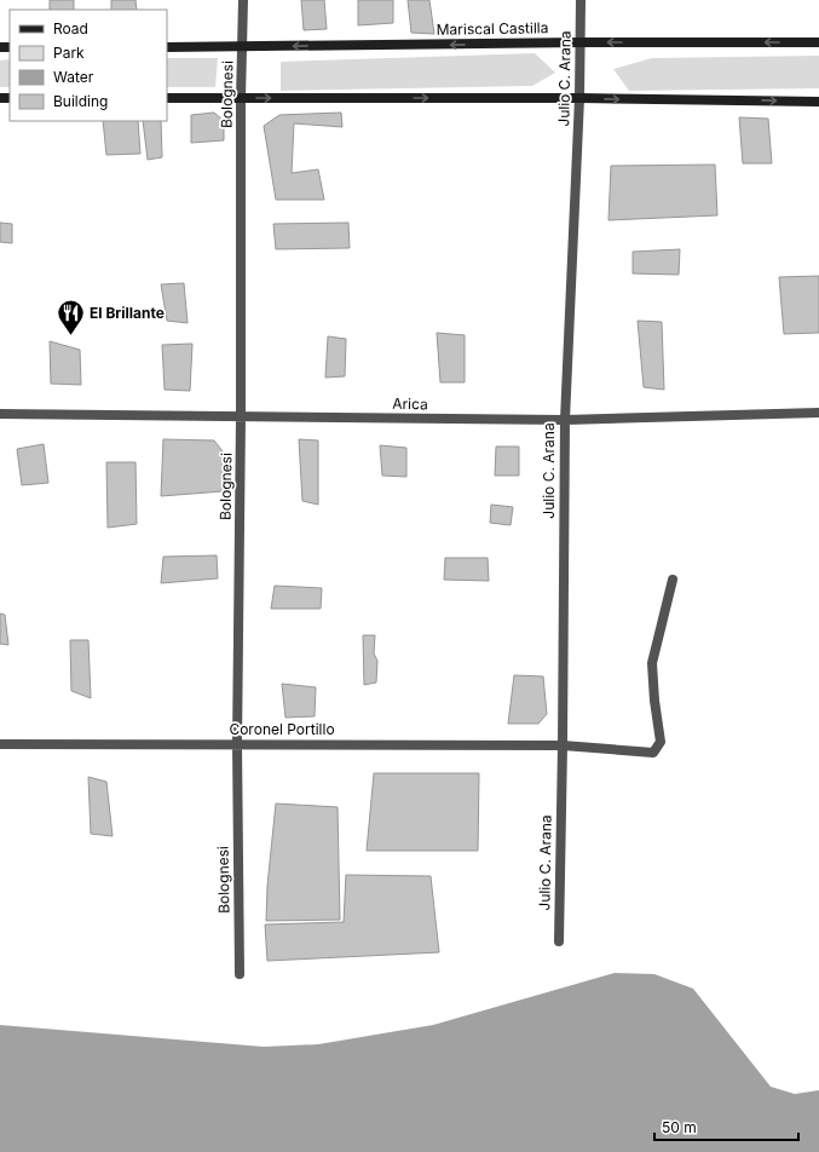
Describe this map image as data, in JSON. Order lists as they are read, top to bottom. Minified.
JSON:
{"streets":{"main road":["Mariscal Castilla"],"street":["Julio C. Arana","Bolognesi","Arica","Coronel Portillo"]},"crossings":[["Mariscal Castilla","Julio C. Arana"],["Mariscal Castilla","Bolognesi"],["Julio C. Arana","Arica"],["Julio C. Arana","Coronel Portillo"],["Bolognesi","Arica"],["Bolognesi","Coronel Portillo"]],"places":{"restaurant":["El Brillante"]},"legend":["Road","Park","Water","Building"],"scale_bar":"50 m"}
